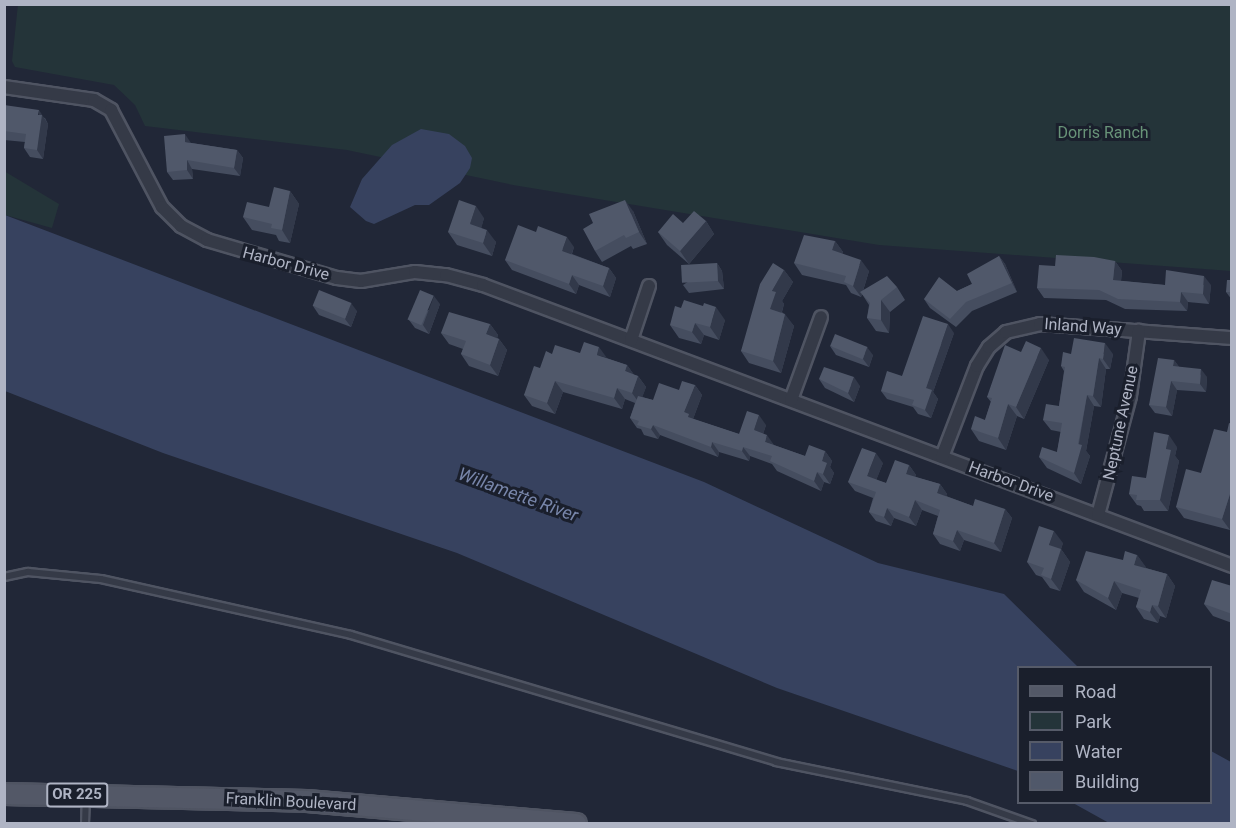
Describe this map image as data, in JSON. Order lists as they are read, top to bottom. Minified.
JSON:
{"streets":{"main road":["OR 225","Franklin Boulevard"],"street":["Harbor Drive","Inland Way","Neptune Avenue"]},"crossings":[["Harbor Drive","Inland Way"],["Harbor Drive","Neptune Avenue"],["Inland Way","Neptune Avenue"]],"water":["Willamette River"],"parks":["Dorris Ranch"],"legend":["Road","Park","Water","Building"]}
